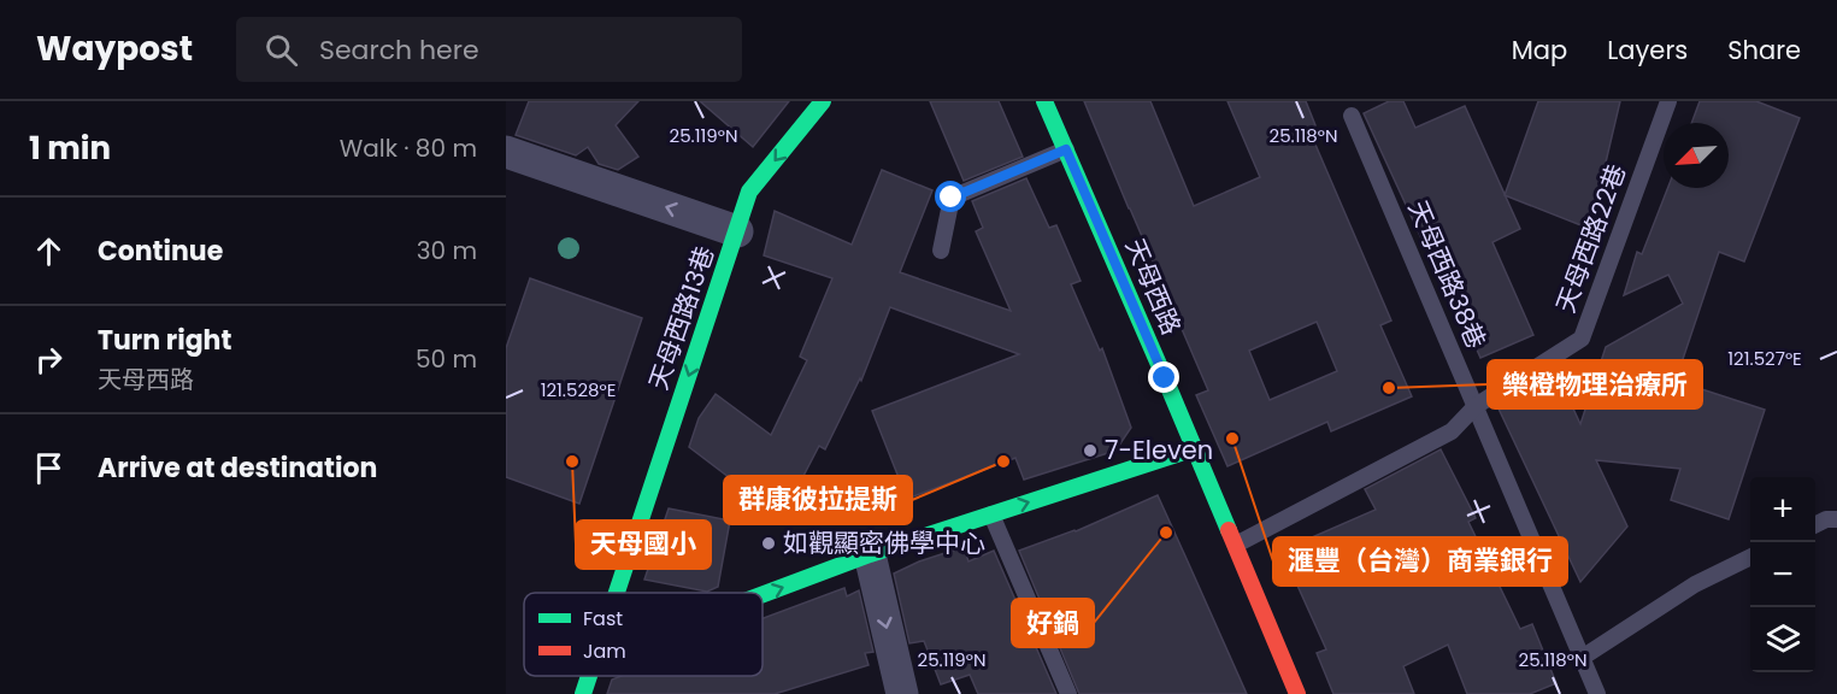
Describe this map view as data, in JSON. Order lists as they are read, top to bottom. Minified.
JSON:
{"streets":{"street":["天母西路","天母西路13巷"],"lane":["天母西路22巷","天母西路38巷"]},"crossings":[["天母西路22巷","天母西路38巷"],["天母西路22巷","天母西路"]],"one_way":["天母西路13巷"],"places":["樂橙物理治療所","滙豐（台灣）商業銀行","7-Eleven","天母國小","群康彼拉提斯","好鍋","如觀顯密佛學中心"],"legend":["Fast","Jam"],"north":"bottom left","page":{"header":"Waypost","search":"Search here","nav":["Map","Layers","Share"],"heading":["1 min","Walk · 80 m"],"list":[["Continue","30 m"],["Turn right","天母西路","50 m"],"Arrive at destination"],"map_buttons":["+","−"]},"coordinates":["25.119°N","25.118°N","121.527°E","121.528°E"]}
